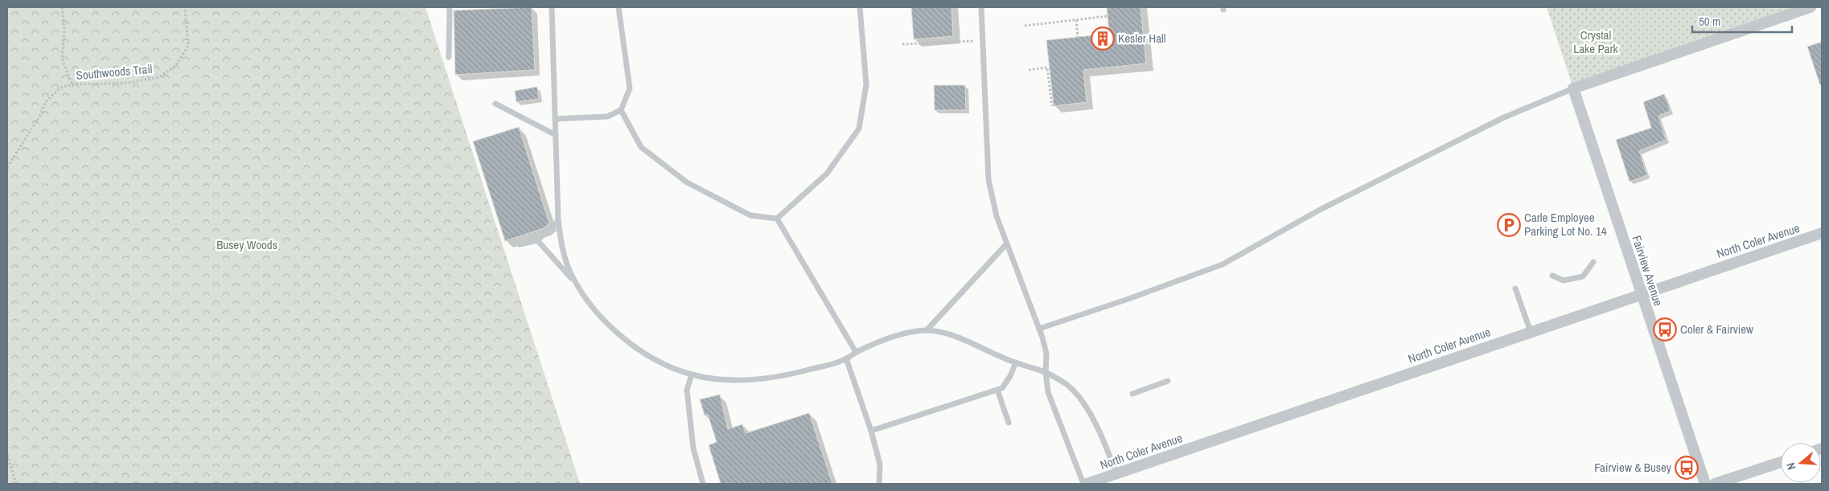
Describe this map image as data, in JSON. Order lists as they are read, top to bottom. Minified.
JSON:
{"streets":{"street":["North Coler Avenue","Fairview Avenue"],"path":["Southwoods Trail"]},"crossings":[["North Coler Avenue","Fairview Avenue"]],"parks":["Crystal Lake Park","Busey Woods"],"places":{"building":["Kesler Hall"],"parking":["Carle Employee Parking Lot No. 14"],"bus stop":["Coler & Fairview","Fairview & Busey"]},"scale_bar":"50 m","north":"left"}
